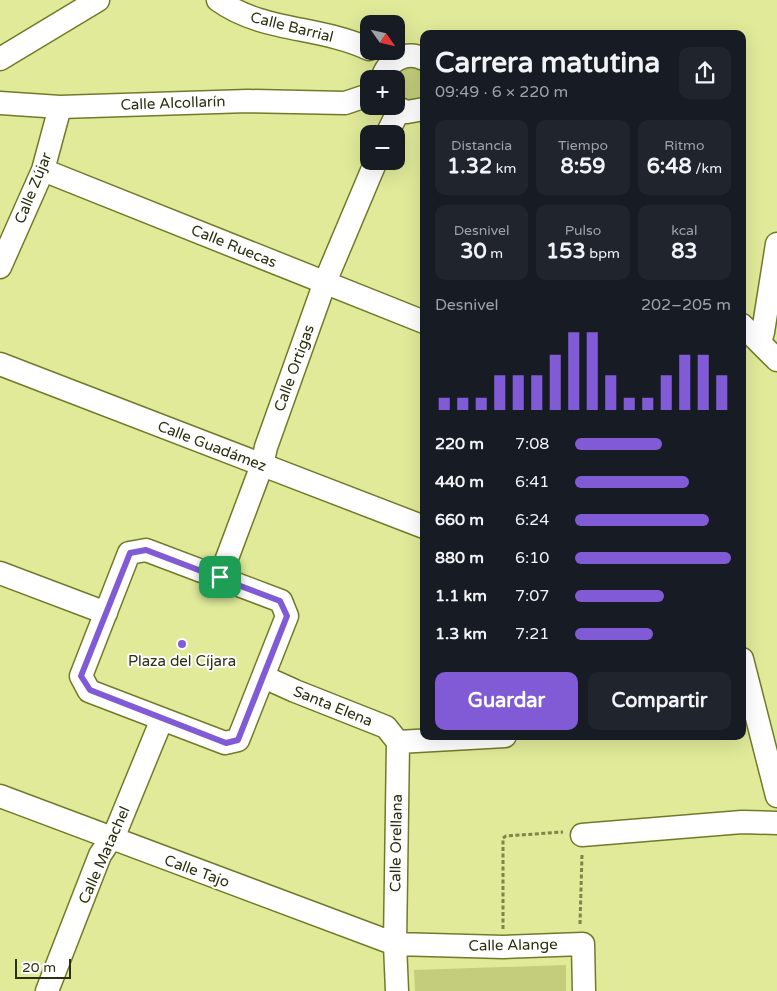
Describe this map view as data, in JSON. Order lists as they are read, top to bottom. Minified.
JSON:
{"streets":{"street":["Calle Barrial","Calle Alcollarín","Calle Zújar","Calle Ruecas","Calle Ortigas","Calle Guadámez","Santa Elena","Calle Orellana","Calle Matachel","Calle Tajo","Calle Alange"]},"crossings":[["Calle Alcollarín","Calle Zújar"],["Calle Zújar","Calle Ruecas"],["Calle Ruecas","Calle Ortigas"],["Calle Ortigas","Calle Guadámez"],["Santa Elena","Calle Orellana"],["Calle Orellana","Calle Tajo"],["Calle Orellana","Calle Alange"],["Calle Matachel","Calle Tajo"],["Calle Tajo","Calle Alange"]],"places":["Plaza del Cíjara"],"scale_bar":"20 m","north":"bottom right","page":{"map_buttons":["+","−"],"heading":["Carrera matutina","09:49 · 6 × 220 m"],"stats":[["Distancia","1.32 km"],["Tiempo","8:59"],["Ritmo","6:48 /km"],["Desnivel","30 m"],["Pulso","153 bpm"],["kcal","83"]],"chart":["Desnivel","202–205 m"],"list":[{"name":"220 m","note":"7:08"},{"name":"440 m","note":"6:41"},{"name":"660 m","note":"6:24"},{"name":"880 m","note":"6:10"},{"name":"1.1 km","note":"7:07"},{"name":"1.3 km","note":"7:21"}],"buttons":["Guardar","Compartir"],"scale":"20 m"}}
